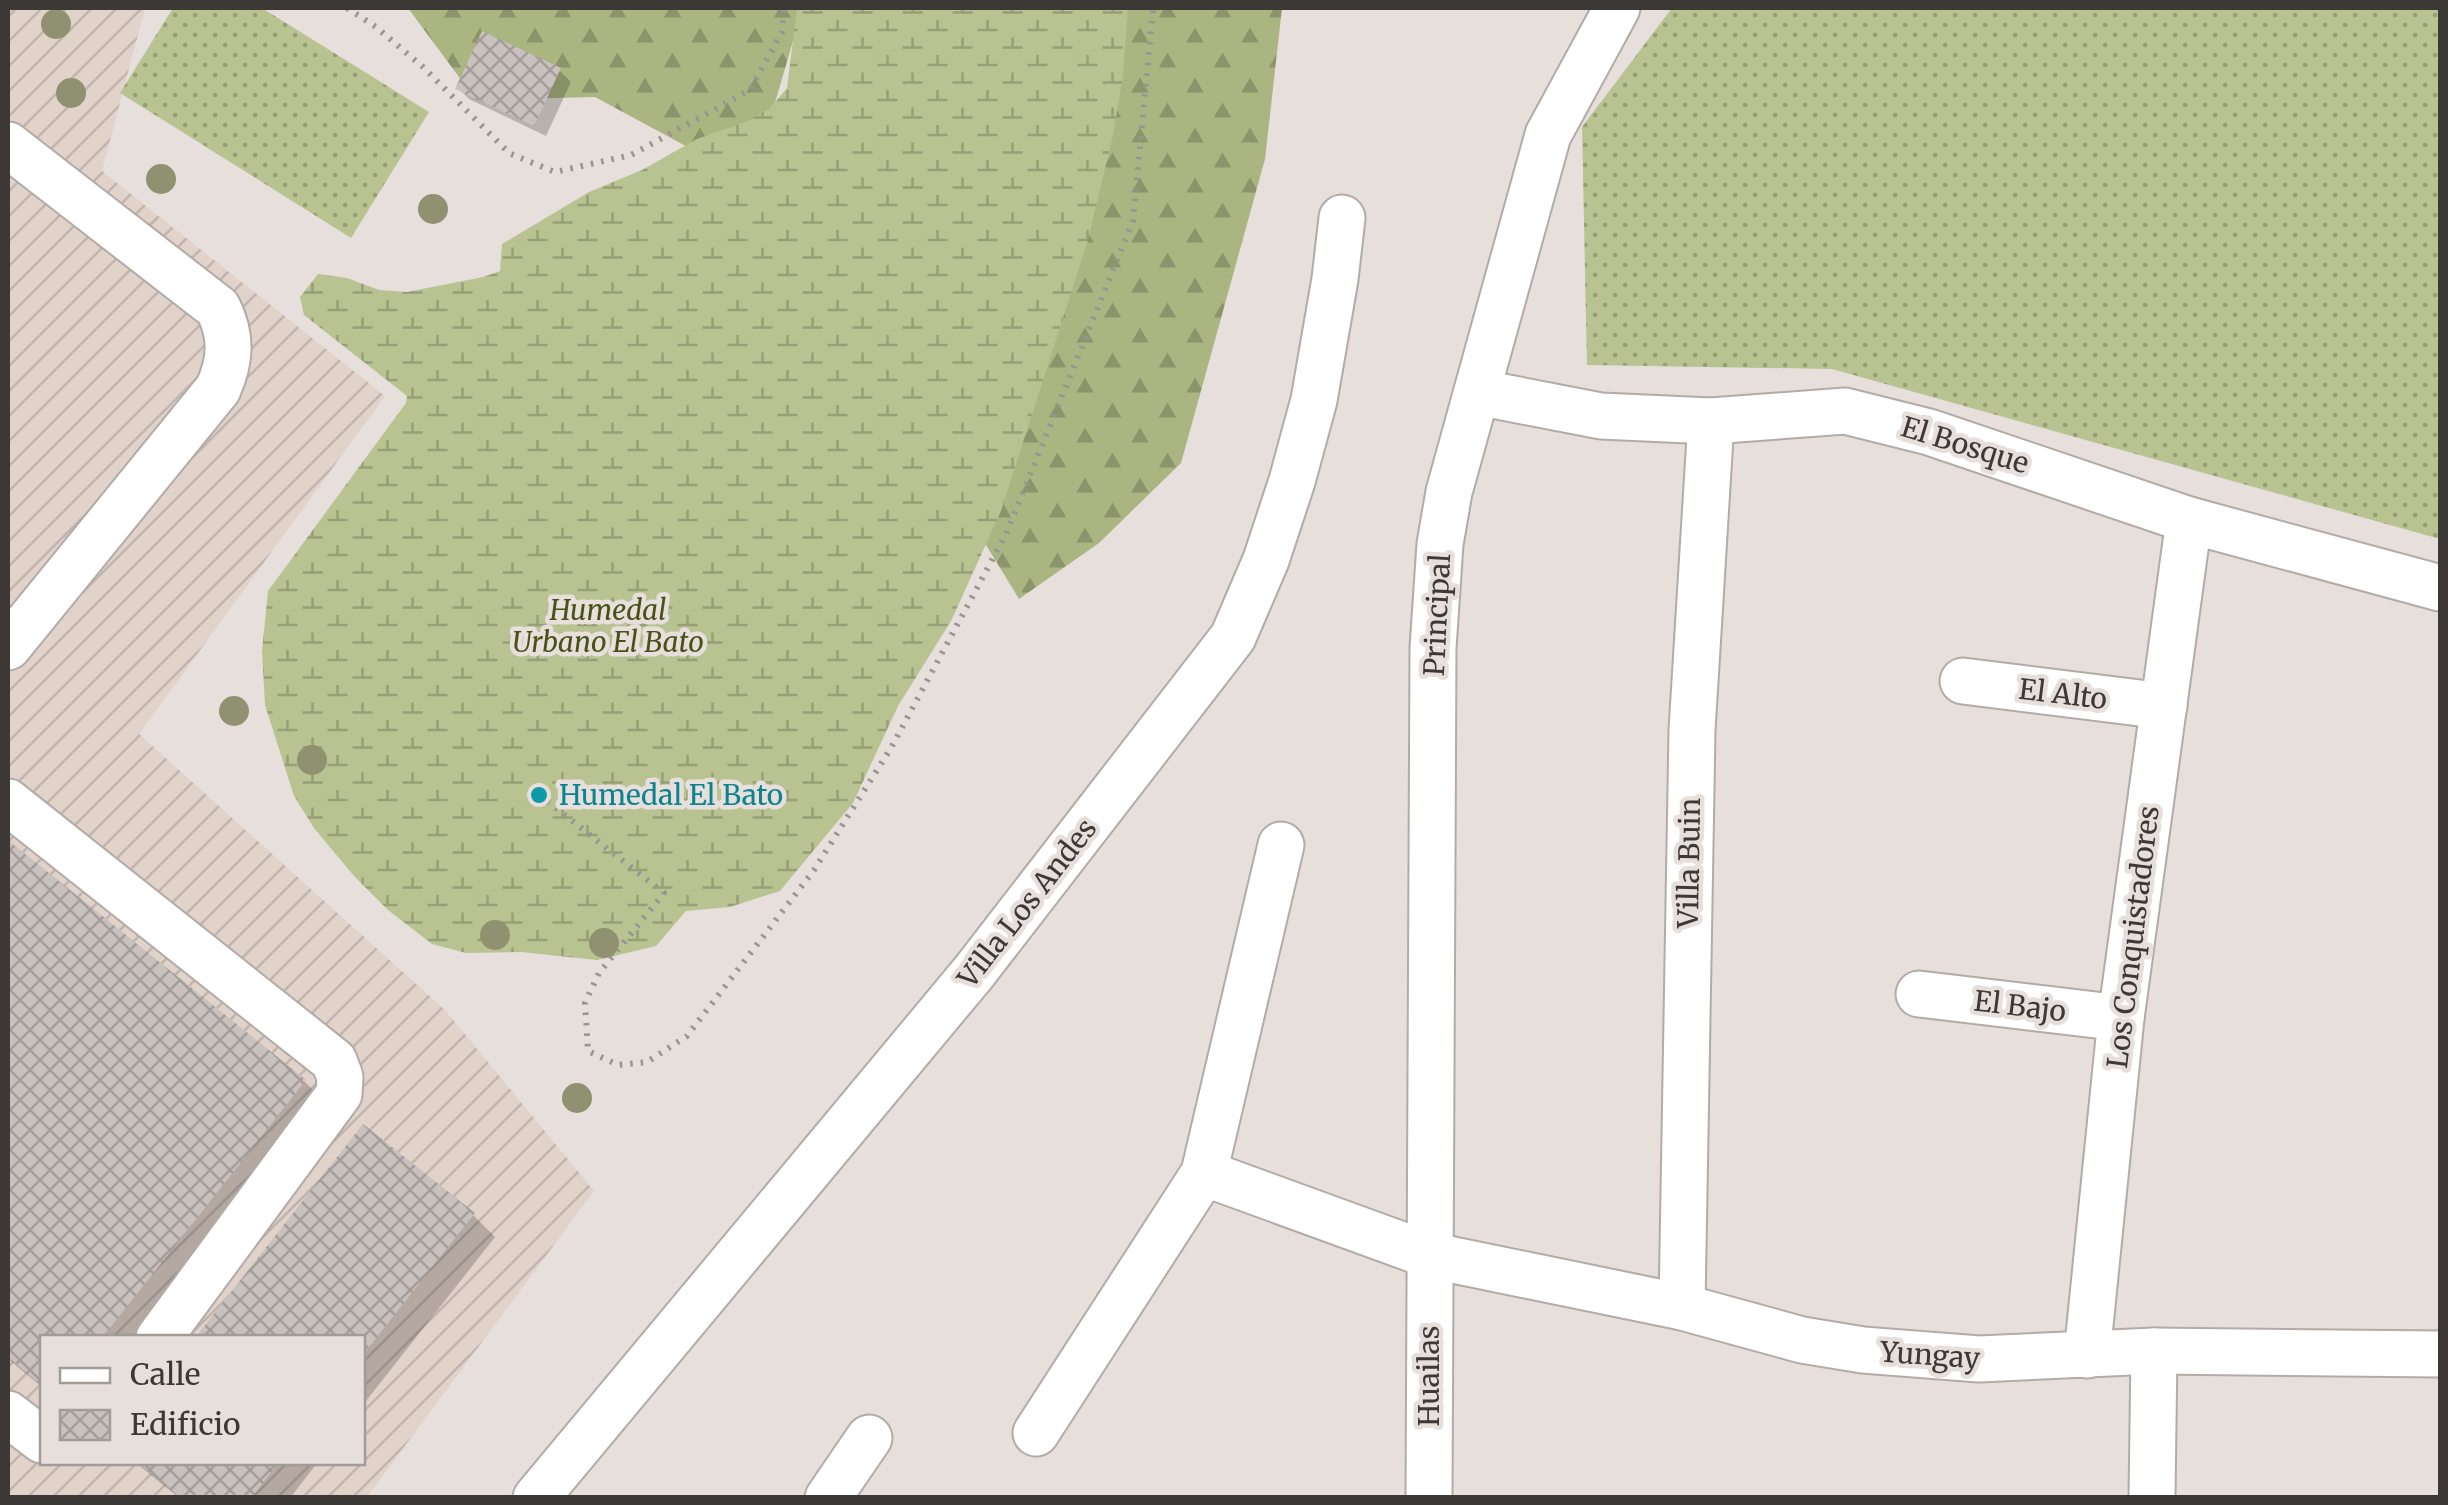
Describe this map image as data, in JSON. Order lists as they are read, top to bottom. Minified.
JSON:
{"streets":{"street":["El Bosque","Principal","El Alto","Villa Buin","Villa Los Andes","Los Conquistadores","El Bajo","Yungay","Huailas"]},"crossings":[["El Bosque","Principal"],["El Bosque","Villa Buin"],["El Bosque","Los Conquistadores"],["Principal","Yungay"],["Principal","Huailas"],["El Alto","Los Conquistadores"],["Villa Buin","Yungay"],["Los Conquistadores","El Bajo"],["Los Conquistadores","Yungay"],["Yungay","Huailas"]],"parks":["Humedal Urbano El Bato"],"places":["Humedal El Bato"],"legend":["Calle","Edificio"]}
